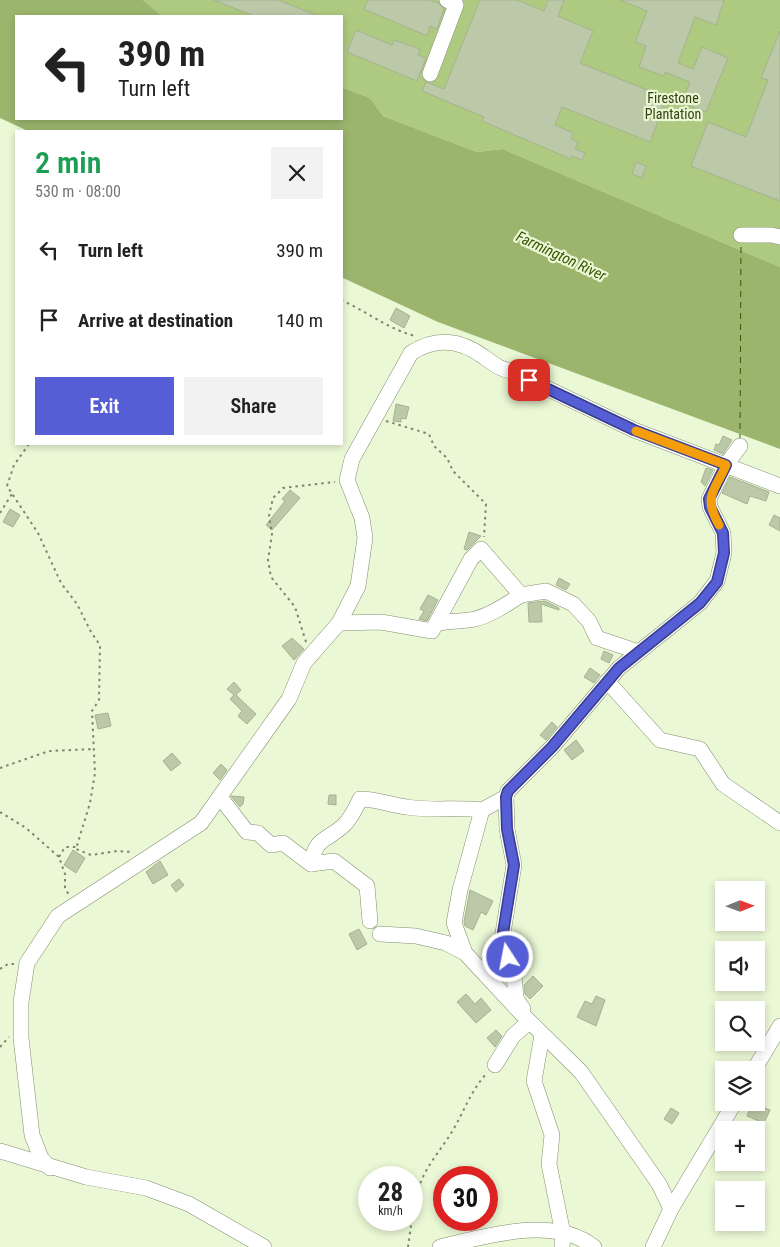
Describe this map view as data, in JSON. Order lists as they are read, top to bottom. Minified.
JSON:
{"water":["Farmington River"],"parks":["Firestone Plantation"],"north":"right","page":{"turn":["390 m","Turn left"],"heading":["2 min","530 m · 08:00"],"list":[{"name":"Turn left","value":"390 m"},{"name":"Arrive at destination","value":"140 m"}],"buttons":["Exit","Share"],"map_buttons":["+","−"],"speed":"28 km/h","limit":"30"}}
